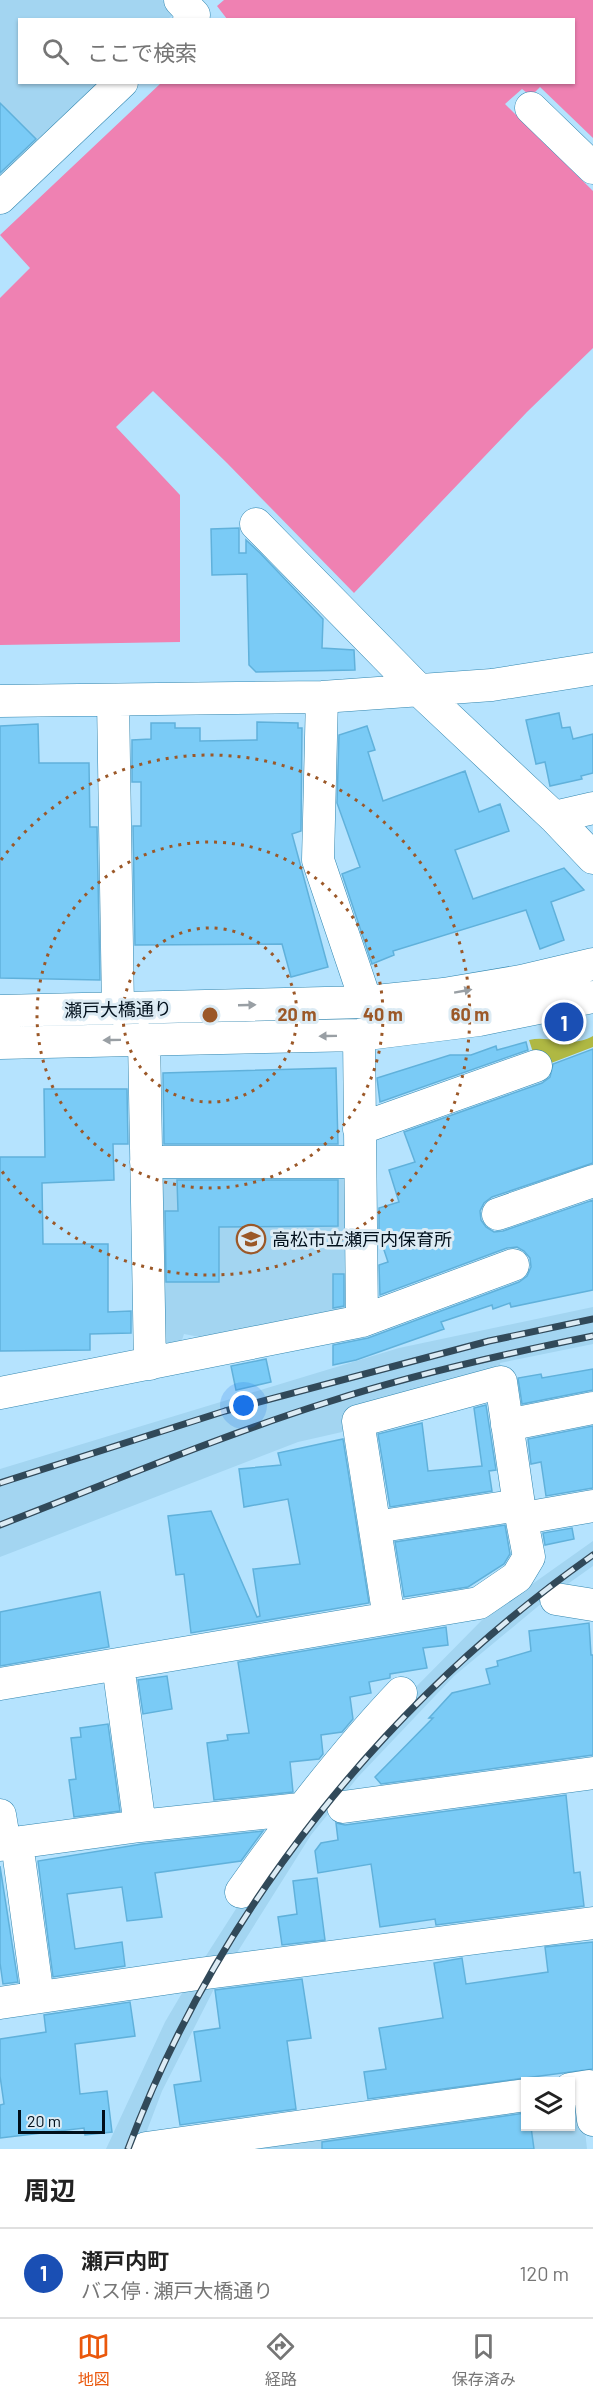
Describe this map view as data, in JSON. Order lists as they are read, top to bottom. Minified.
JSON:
{"streets":{"street":["瀬戸大橋通り"]},"places":{"school or university":["高松市立瀬戸内保育所"]},"scale_bar":"20 m","page":{"search":"ここで検索","pins":"1","scale":"20 m","heading":"周辺","list":[{"mark":"1","name":"瀬戸内町","note":"バス停 · 瀬戸大橋通り","value":"120 m"}],"nav":["地図","経路","保存済み"]},"rings":["20 m","40 m","60 m"]}
